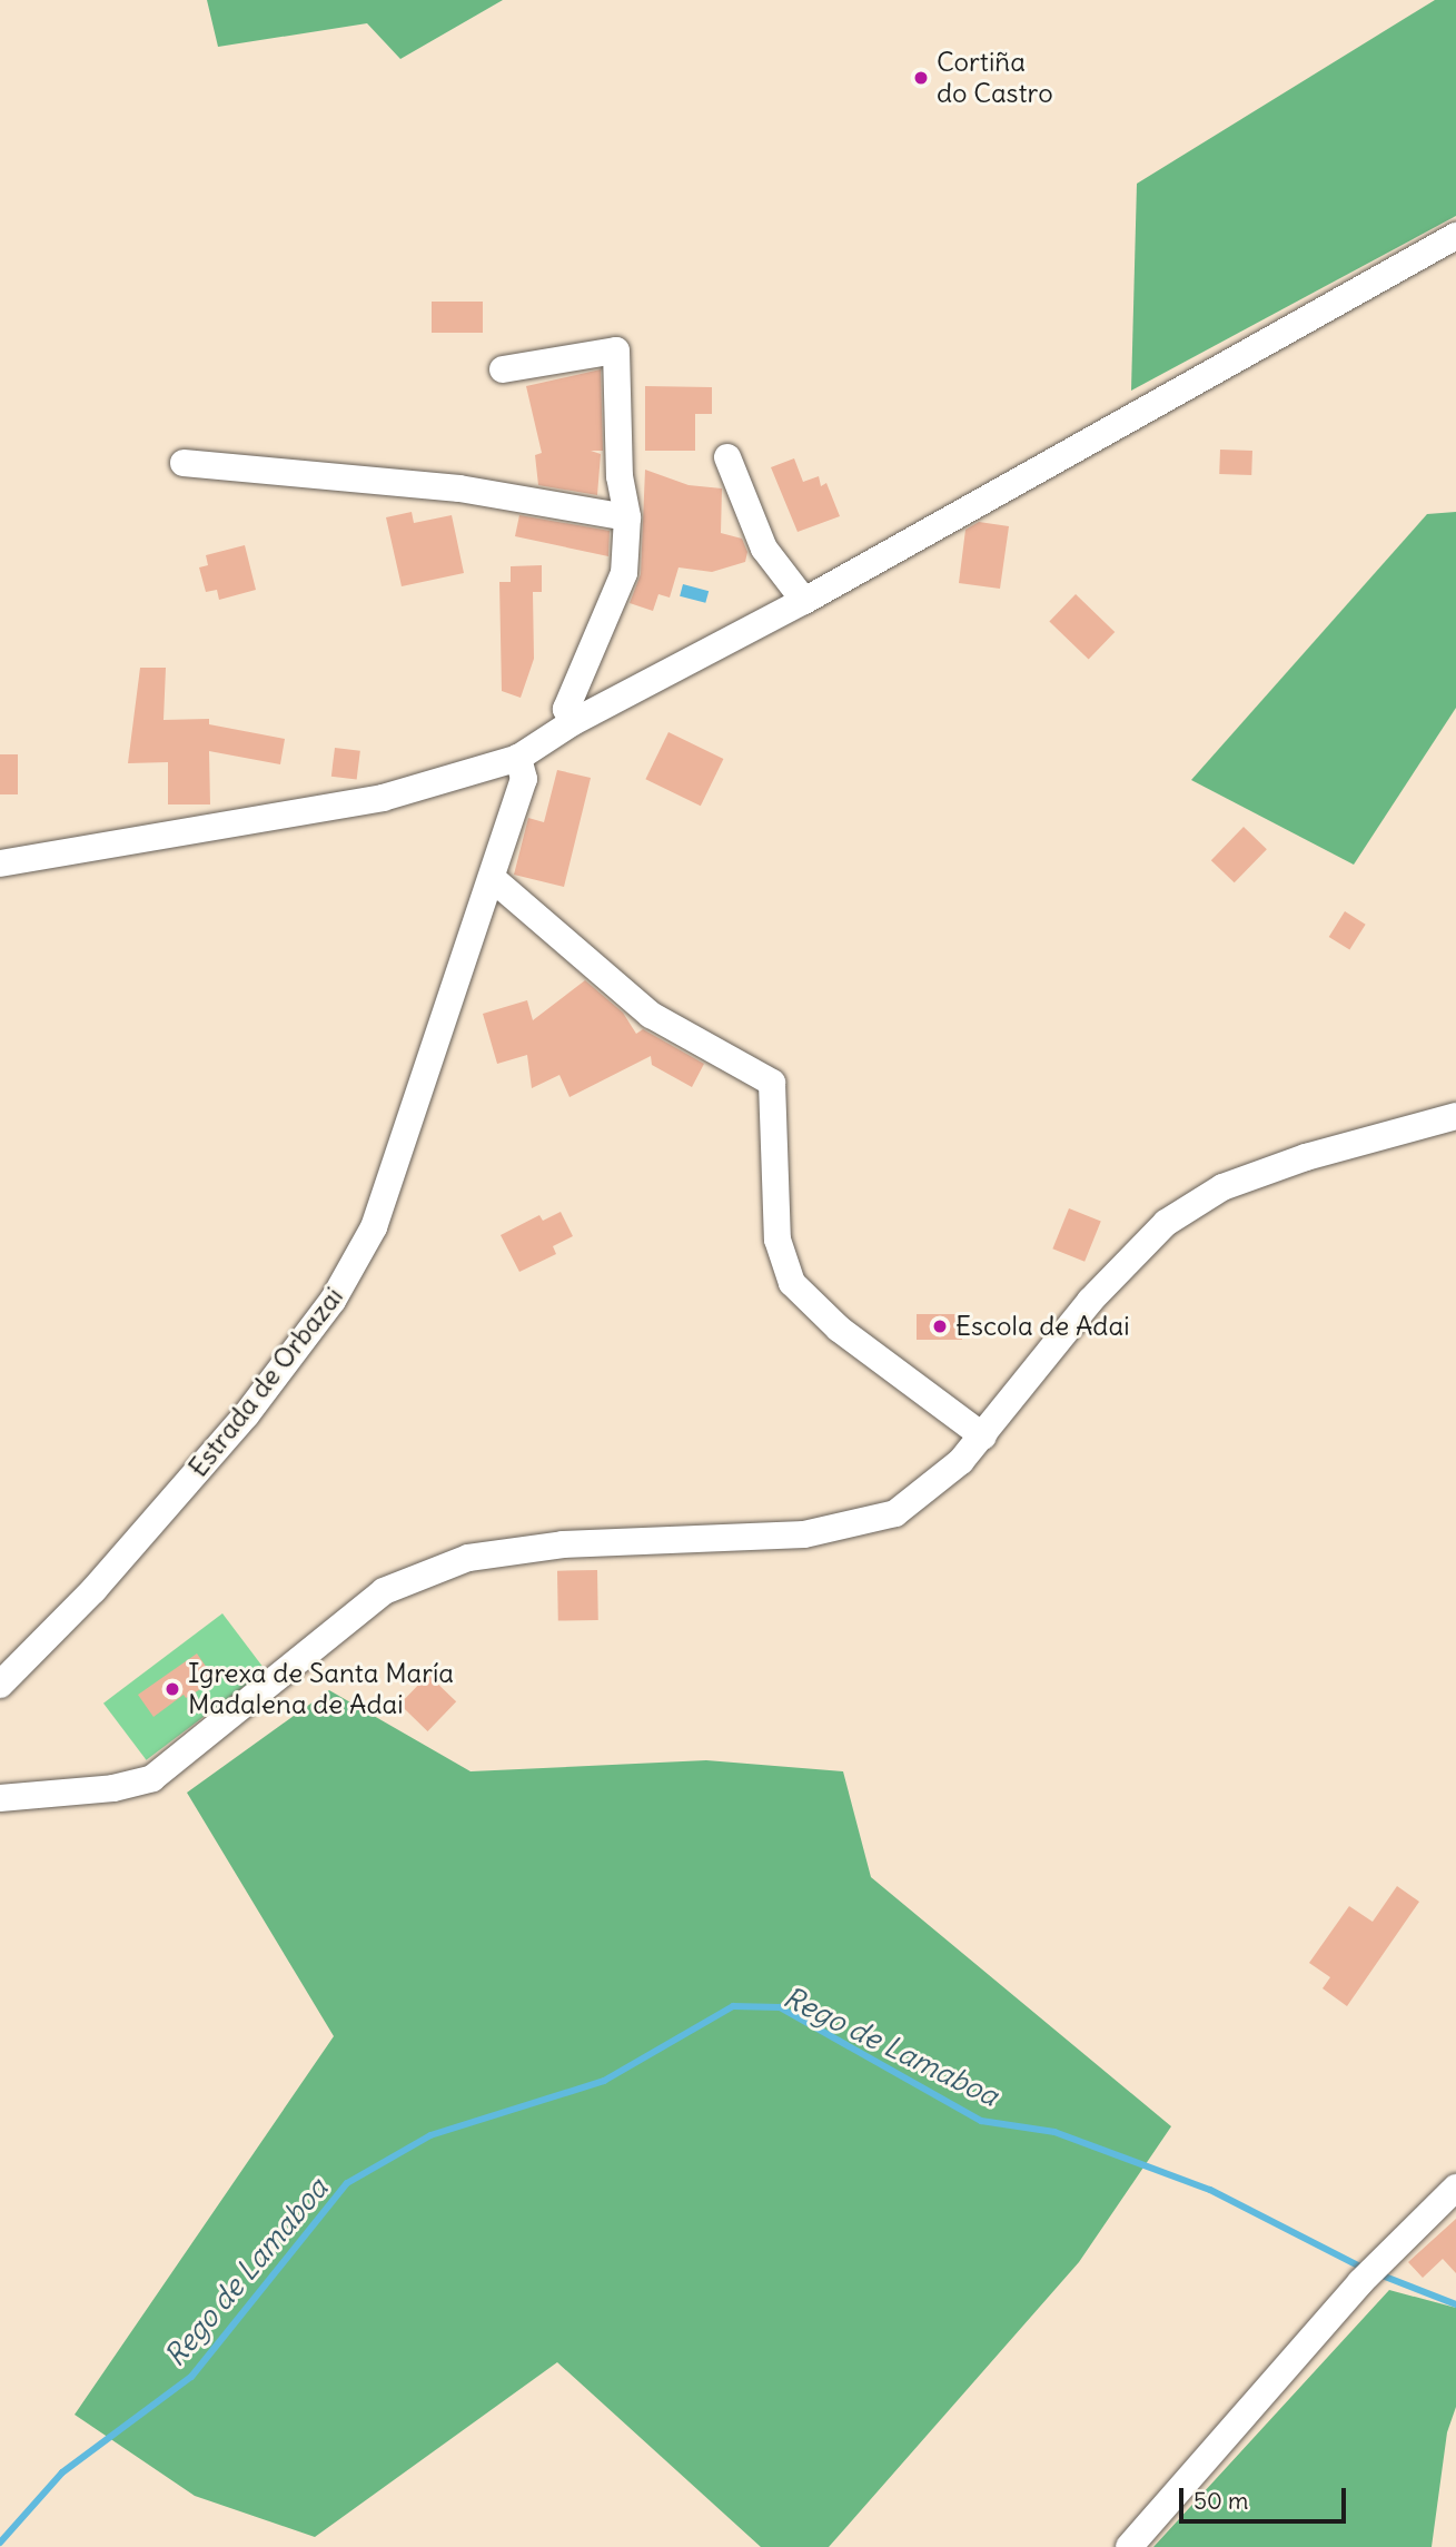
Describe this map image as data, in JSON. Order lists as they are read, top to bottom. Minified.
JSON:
{"streets":{"street":["Estrada de Orbazai"]},"water":["Rego de Lamaboa"],"places":["Cortiña do Castro","Escola de Adai","Igrexa de Santa María Madalena de Adai"],"scale_bar":"50 m"}
